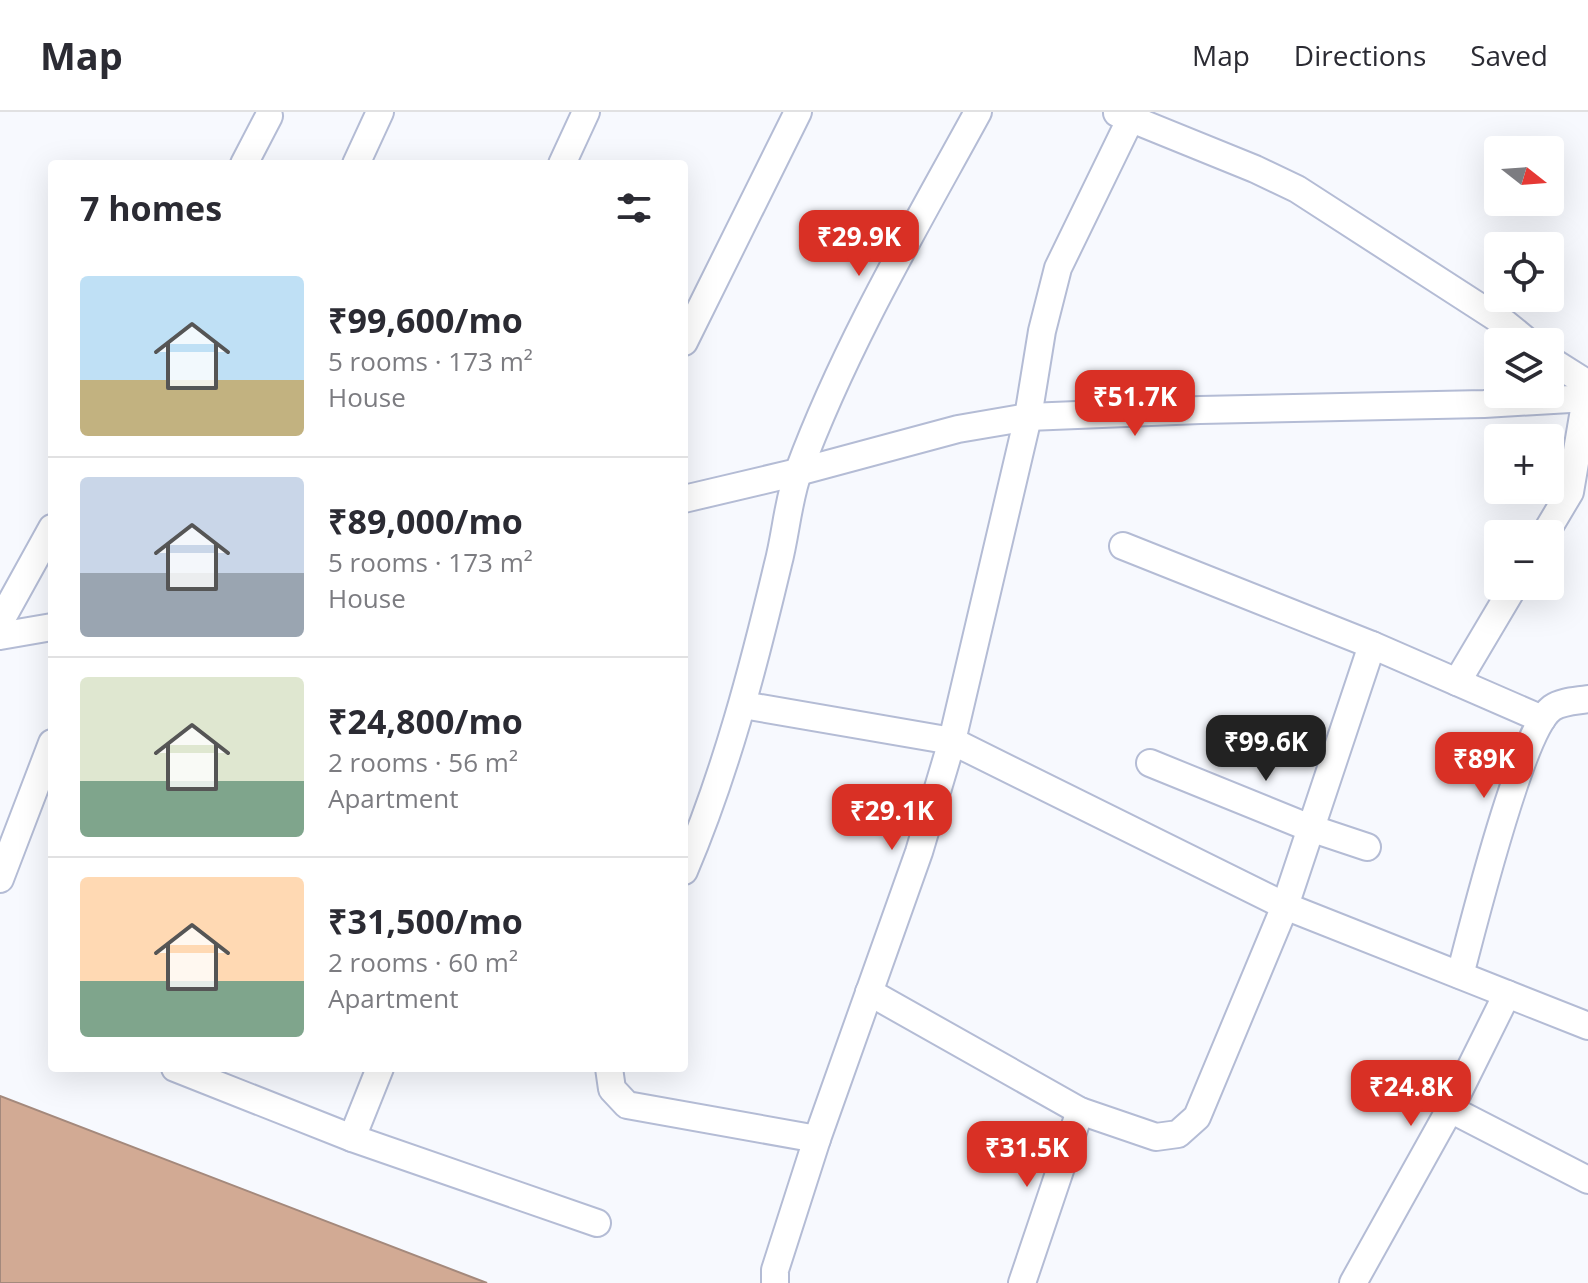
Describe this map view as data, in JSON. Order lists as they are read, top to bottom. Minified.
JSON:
{"north":"right","page":{"header":"Map","nav":["Map","Directions","Saved"],"map_buttons":["+","−"],"heading":"7 homes","price":["₹29.9K","₹51.7K","₹99.6K","₹89K","₹29.1K","₹24.8K","₹31.5K"],"list":[{"name":"₹99,600/mo","note":"5 rooms · 173 m² · House"},{"name":"₹89,000/mo","note":"5 rooms · 173 m² · House"},{"name":"₹24,800/mo","note":"2 rooms · 56 m² · Apartment"},{"name":"₹31,500/mo","note":"2 rooms · 60 m² · Apartment"}]}}
